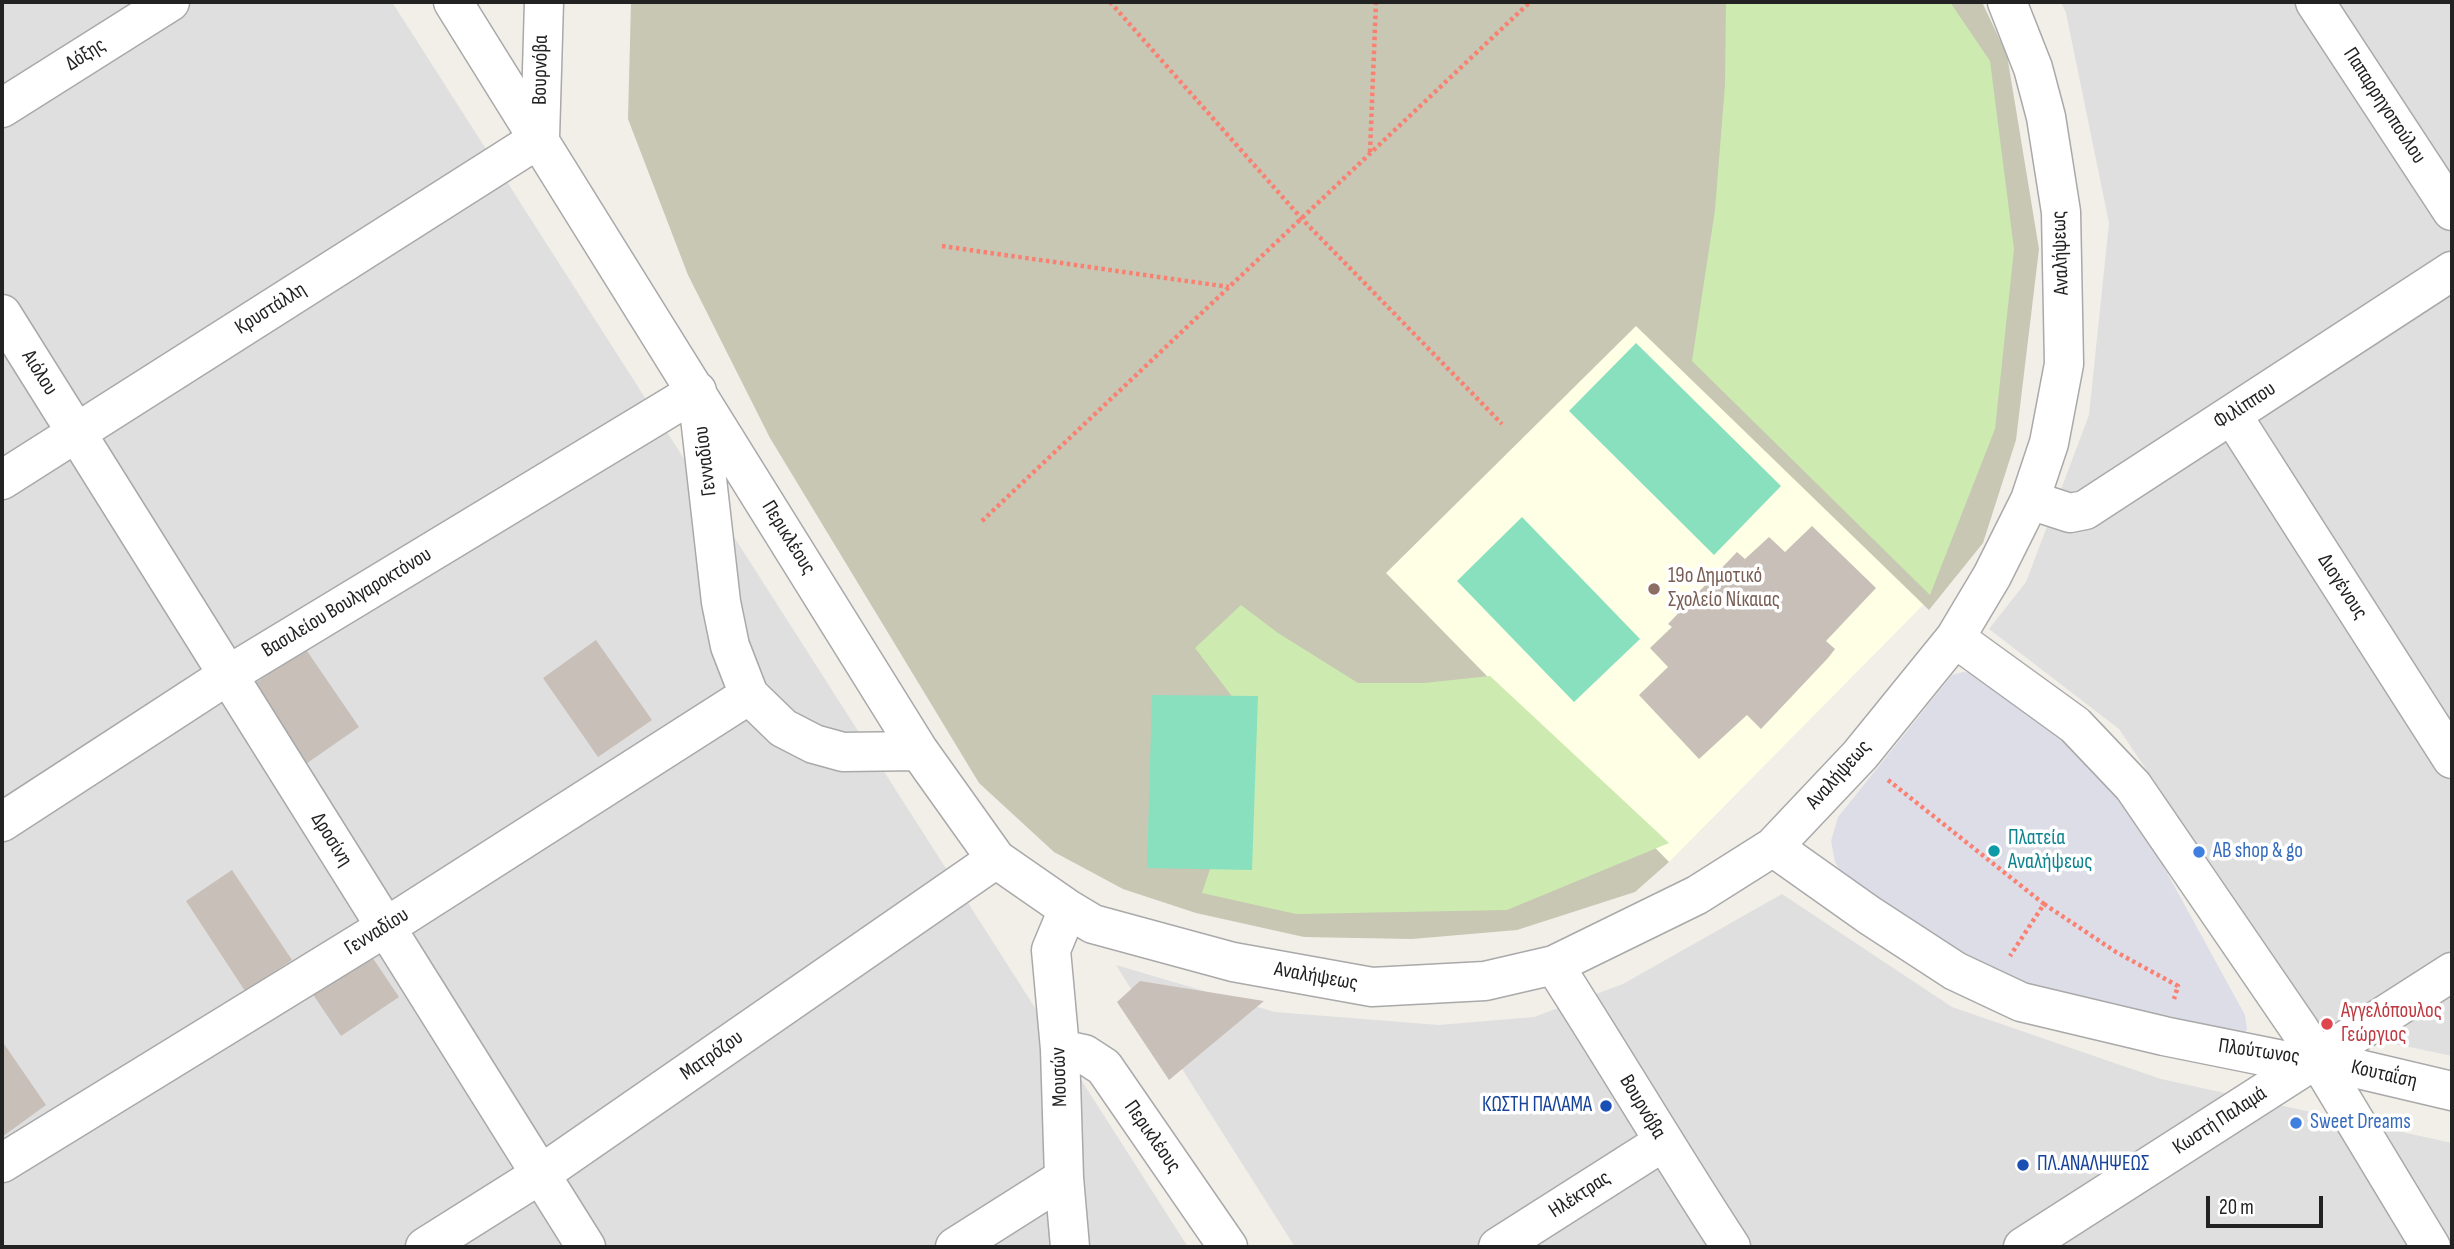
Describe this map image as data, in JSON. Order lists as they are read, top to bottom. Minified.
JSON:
{"streets":{"street":["Δόξης","Βουρνόβα","Παπαρρηγοπούλου","Αναλήψεως","Κρυστάλλη","Αιόλου","Φιλίππου","Γενναδίου","Περικλέους","Διογένους","Βασιλείου Βουλγαροκτόνου","Δροσίνη","Πλούτωνος","Ματρόζου","Κουταΐση","Μουσών","Κωστή Παλαμά","Ηλέκτρας"]},"crossings":[["Βουρνόβα","Αναλήψεως"],["Βουρνόβα","Κρυστάλλη"],["Βουρνόβα","Περικλέους"],["Βουρνόβα","Ηλέκτρας"],["Αναλήψεως","Φιλίππου"],["Αναλήψεως","Περικλέους"],["Αναλήψεως","Πλούτωνος"],["Αναλήψεως","Μουσών"],["Κρυστάλλη","Αιόλου"],["Κρυστάλλη","Περικλέους"],["Κρυστάλλη","Δροσίνη"],["Αιόλου","Δροσίνη"],["Φιλίππου","Διογένους"],["Γενναδίου","Περικλέους"],["Γενναδίου","Βασιλείου Βουλγαροκτόνου"],["Γενναδίου","Δροσίνη"],["Περικλέους","Βασιλείου Βουλγαροκτόνου"],["Περικλέους","Ματρόζου"],["Περικλέους","Μουσών"],["Βασιλείου Βουλγαροκτόνου","Δροσίνη"],["Δροσίνη","Ματρόζου"],["Πλούτωνος","Κουταΐση"],["Πλούτωνος","Κωστή Παλαμά"],["Κουταΐση","Κωστή Παλαμά"]],"places":["19ο Δημοτικό Σχολείο Νίκαιας","Πλατεία Αναλήψεως","ΑΒ shop & go","Αγγελόπουλος Γεώργιος","ΚΩΣΤΗ ΠΑΛΑΜΑ","Sweet Dreams","ΠΛ.ΑΝΑΛΗΨΕΩΣ"],"scale_bar":"20 m"}
